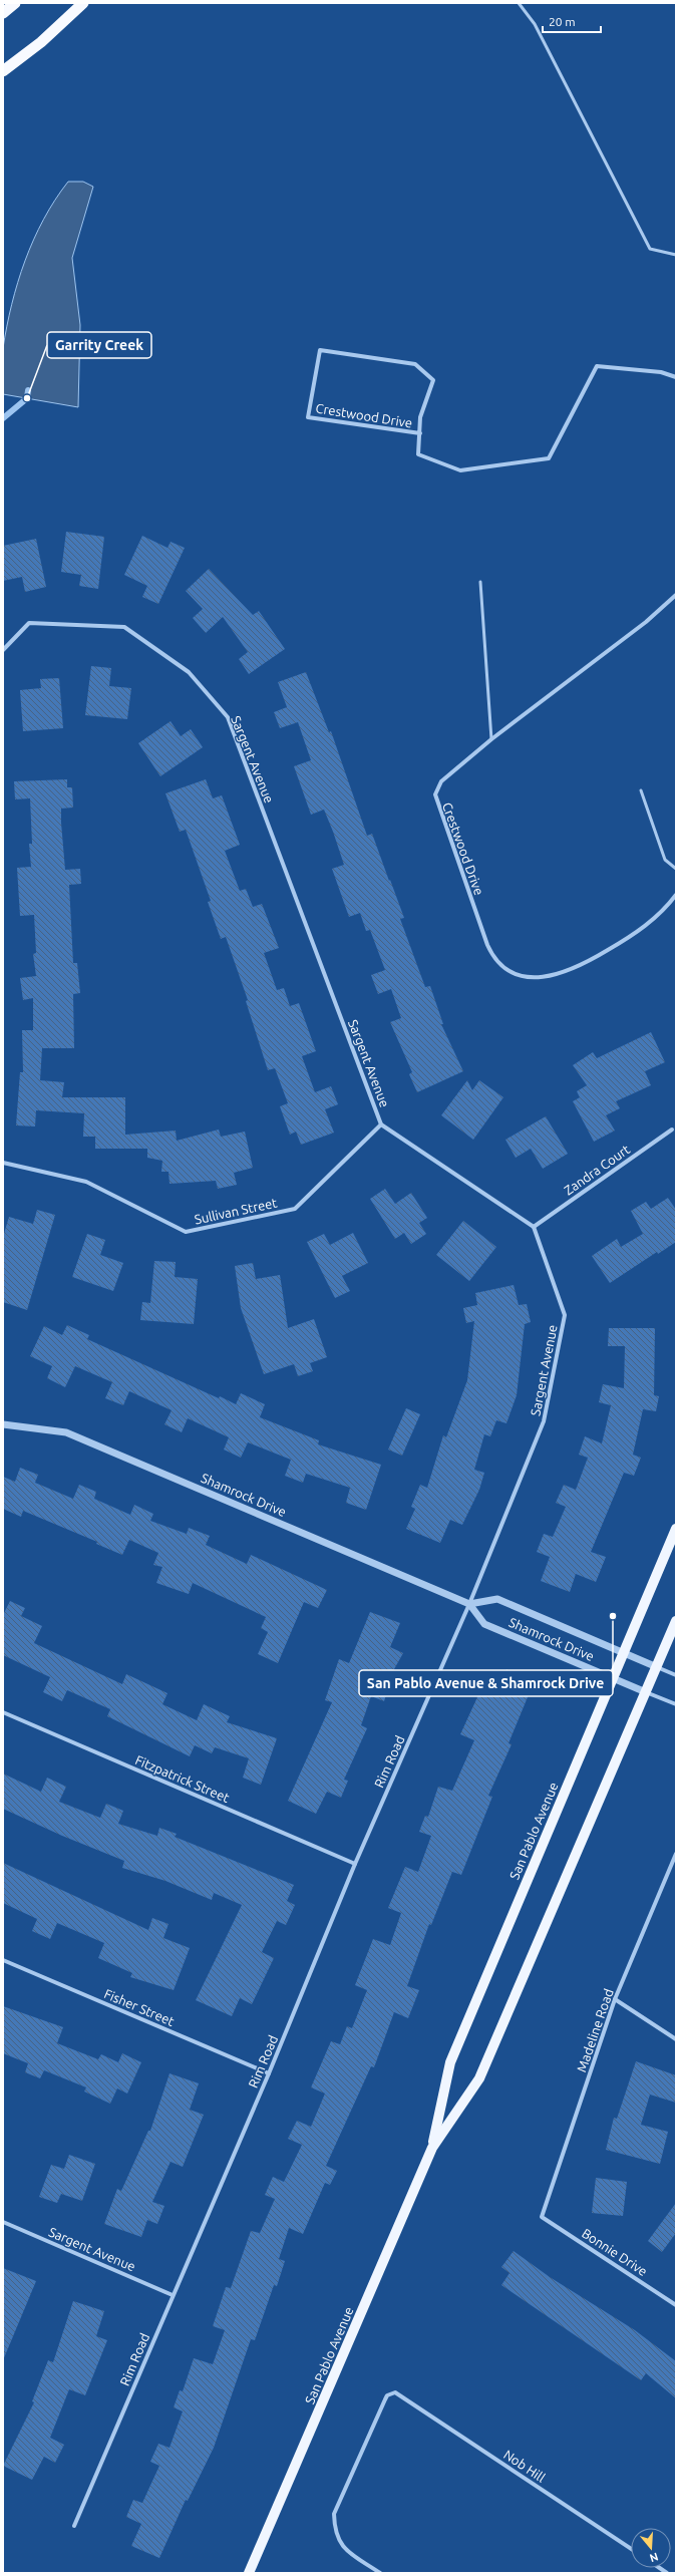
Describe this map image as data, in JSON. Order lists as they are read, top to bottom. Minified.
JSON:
{"streets":{"main road":["San Pablo Avenue"],"street":["Crestwood Drive","Sargent Avenue","Zandra Court","Sullivan Street","Shamrock Drive","Rim Road","Fitzpatrick Street","Fisher Street","Madeline Road","Bonnie Drive","Nob Hill"]},"crossings":[["Sargent Avenue","Zandra Court"],["Sargent Avenue","Sullivan Street"],["Sargent Avenue","Shamrock Drive"],["Sargent Avenue","Rim Road"],["Shamrock Drive","Rim Road"],["Shamrock Drive","San Pablo Avenue"],["Rim Road","Fitzpatrick Street"],["Rim Road","Fisher Street"],["Madeline Road","Bonnie Drive"]],"places":["Garrity Creek","San Pablo Avenue & Shamrock Drive"],"scale_bar":"20 m","north":"bottom"}
